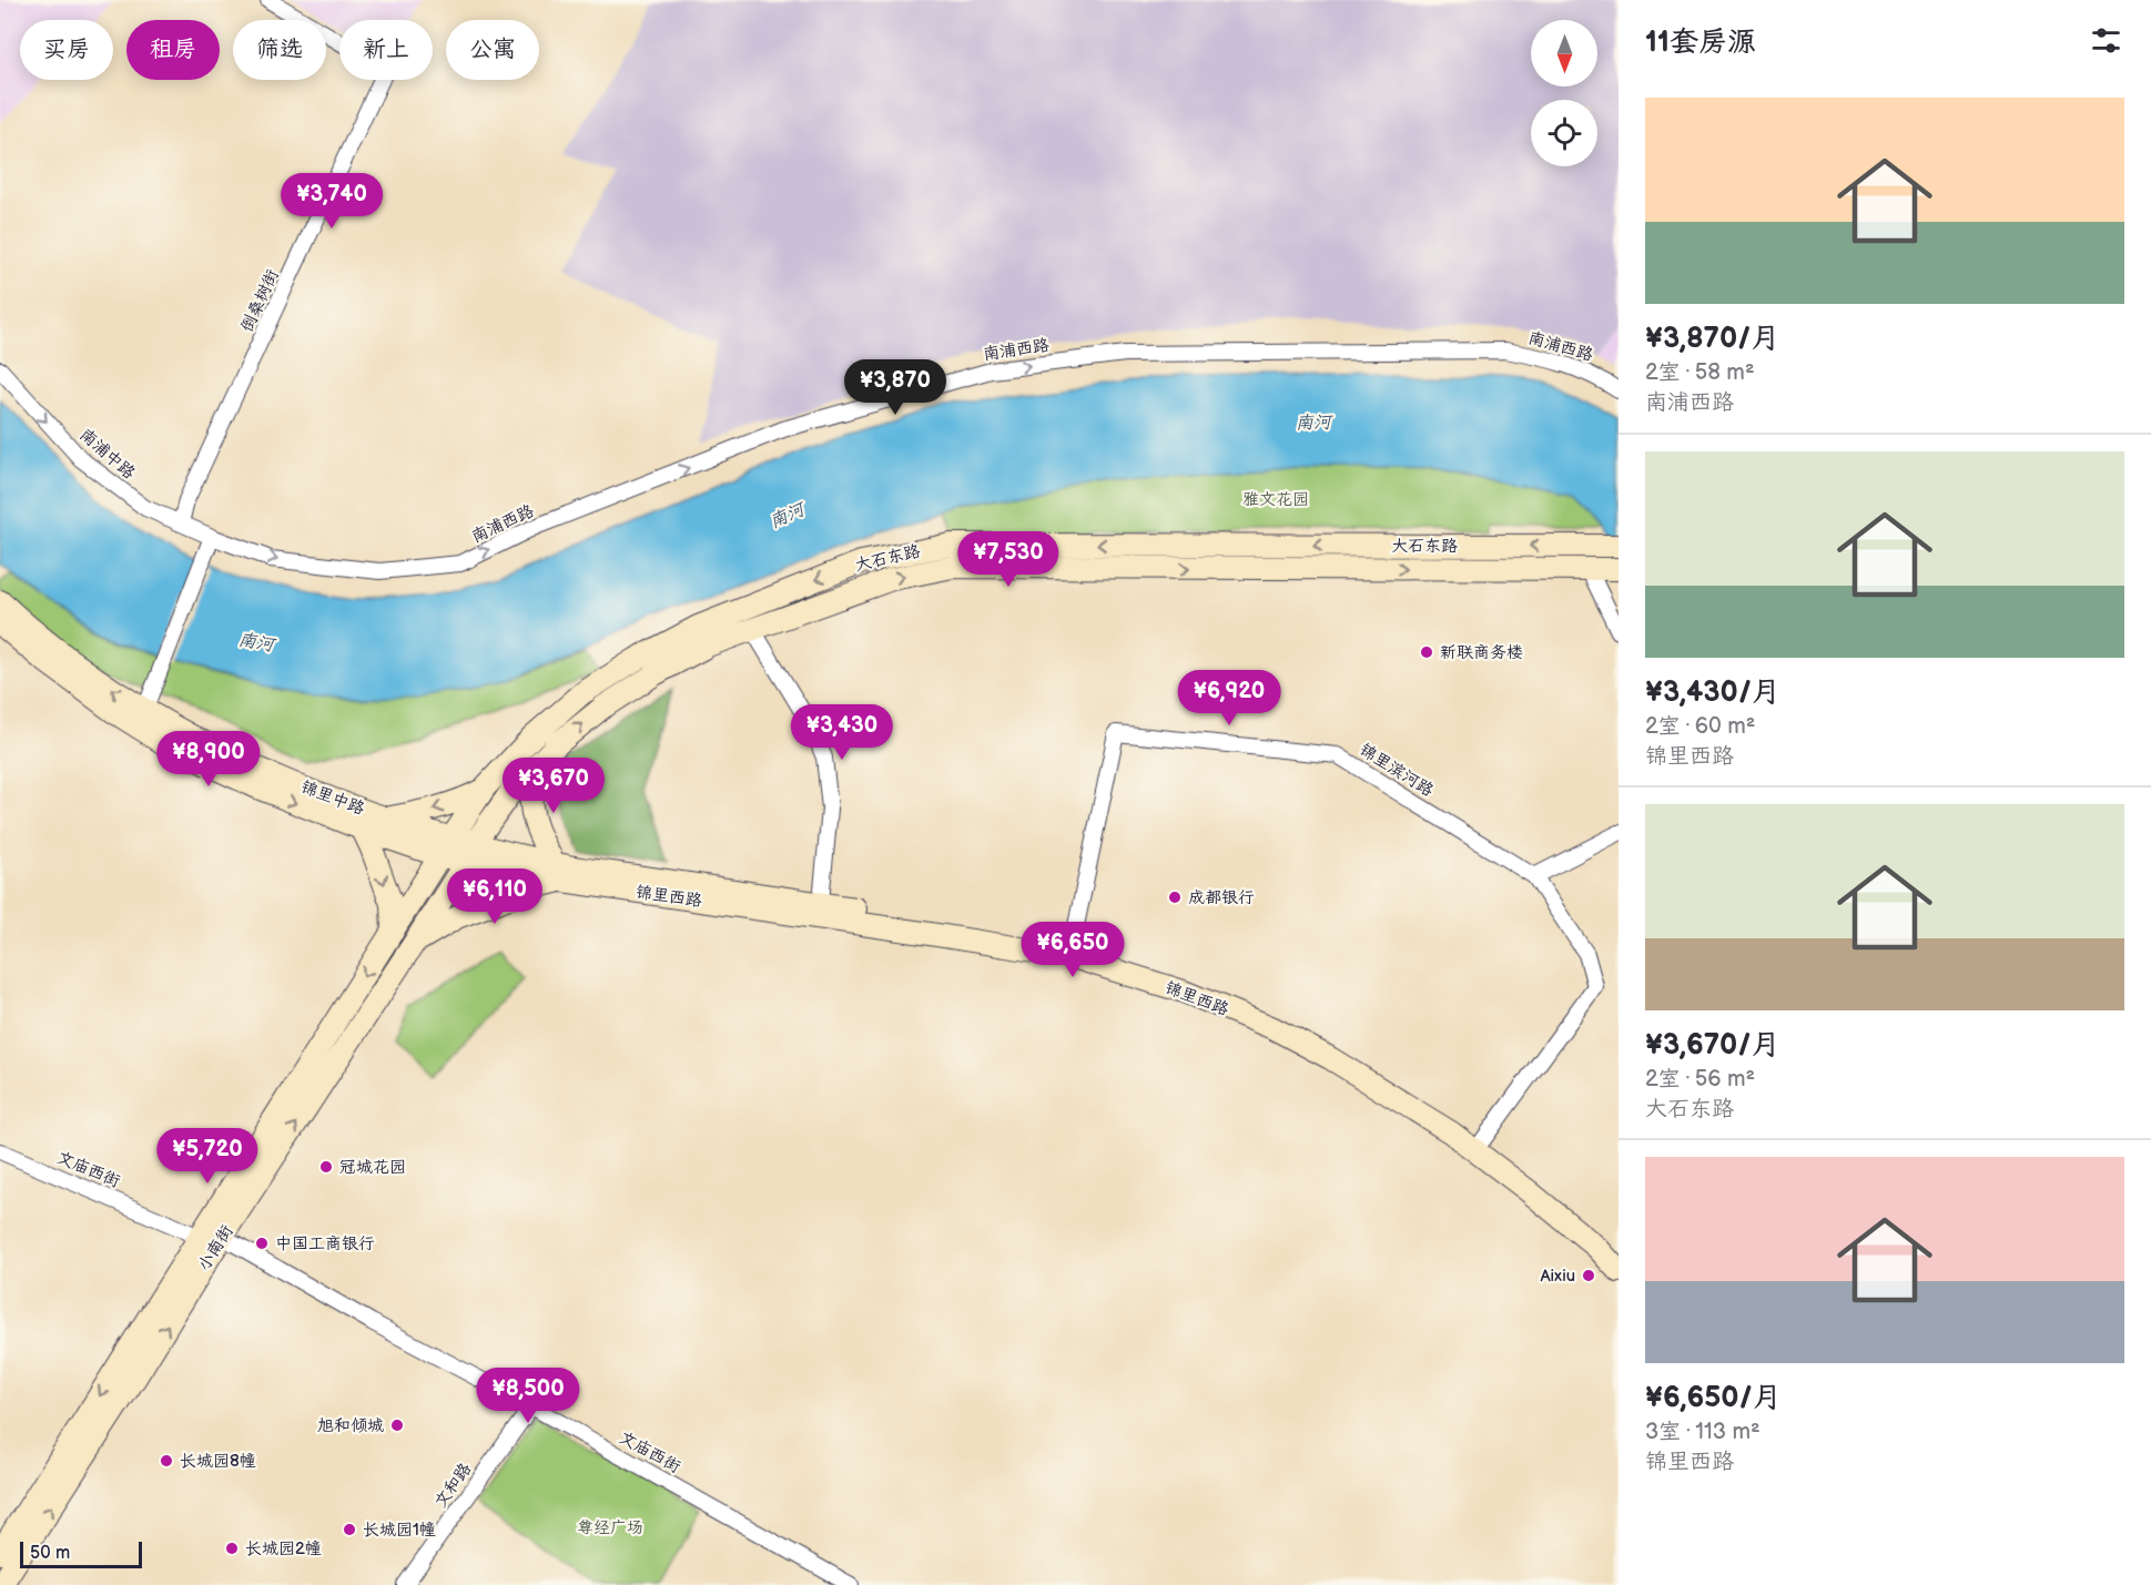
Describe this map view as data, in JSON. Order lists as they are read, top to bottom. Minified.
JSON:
{"streets":{"main road":["大石东路","锦里中路","锦里西路","小南街"],"street":["倒桑树街","南浦西路","南浦中路","锦里滨河路","文庙西街","文和路"]},"crossings":[["倒桑树街","南浦中路"],["南浦西路","南浦中路"],["大石东路","锦里中路"],["大石东路","锦里西路"],["大石东路","小南街"],["锦里滨河路","锦里西路"],["锦里中路","锦里西路"],["锦里中路","小南街"],["锦里西路","小南街"],["文庙西街","小南街"],["文庙西街","文和路"]],"one_way":["南浦西路","南浦中路"],"water":["南河"],"parks":["雅文花园","尊经广场"],"places":["新联商务楼","成都银行","冠城花园","中国工商银行","Aixiu","旭和倾城","长城园8幢","长城园1幢","长城园2幢"],"scale_bar":"50 m","north":"bottom","page":{"heading":"11套房源","chip":["买房","租房","筛选","新上","公寓"],"list":[{"name":"¥3,870/月","note":"2室 · 58 m² · 南浦西路"},{"name":"¥3,430/月","note":"2室 · 60 m² · 锦里西路"},{"name":"¥3,670/月","note":"2室 · 56 m² · 大石东路"},{"name":"¥6,650/月","note":"3室 · 113 m² · 锦里西路"}],"price":["¥3,740","¥3,870","¥7,530","¥6,920","¥3,430","¥8,900","¥3,670","¥6,110","¥6,650","¥5,720","¥8,500"],"scale":"50 m"}}
